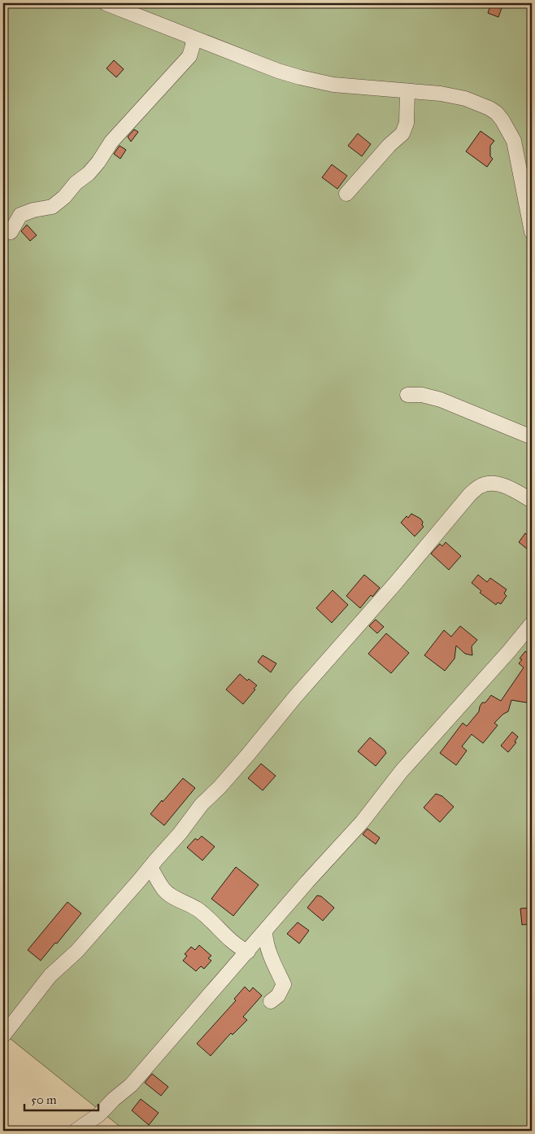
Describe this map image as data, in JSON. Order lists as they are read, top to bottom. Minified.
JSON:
{"scale_bar":"50 m"}
